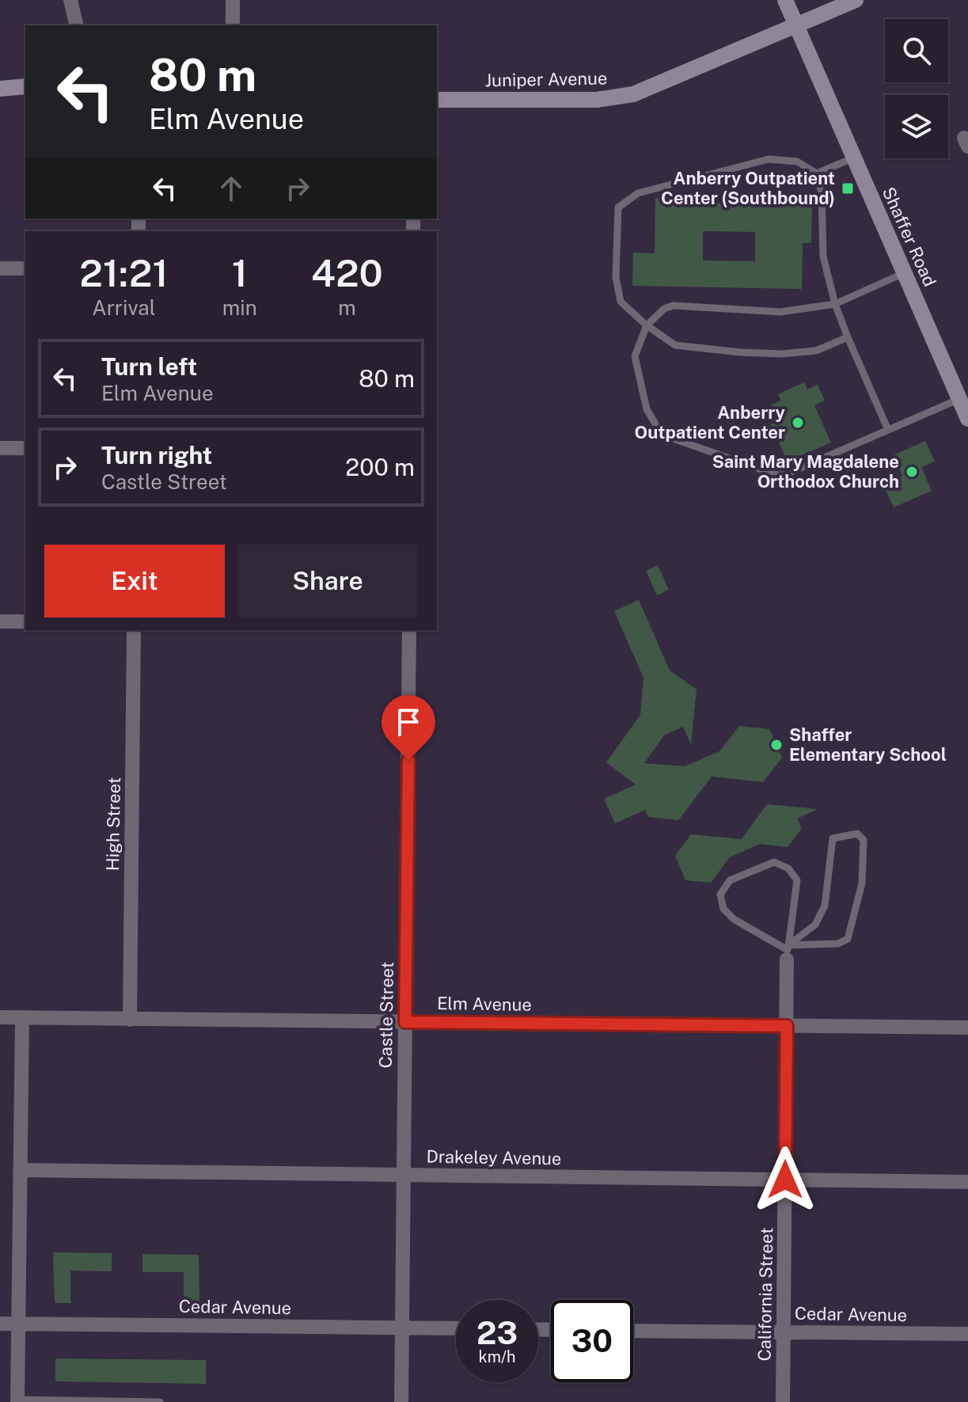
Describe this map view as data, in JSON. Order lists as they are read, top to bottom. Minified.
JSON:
{"streets":{"street":["Juniper Avenue","Shaffer Road","High Street","Elm Avenue","Castle Street","Drakeley Avenue","California Street","Cedar Avenue"]},"crossings":[["Juniper Avenue","Shaffer Road"],["High Street","Elm Avenue"],["Elm Avenue","Castle Street"],["Elm Avenue","California Street"],["Castle Street","Drakeley Avenue"],["Castle Street","Cedar Avenue"],["Drakeley Avenue","California Street"],["California Street","Cedar Avenue"]],"places":{"transit":["Anberry Outpatient Center (Southbound)"],"other":["Anberry Outpatient Center","Saint Mary Magdalene Orthodox Church","Shaffer Elementary School"]},"page":{"turn":["80 m","Elm Avenue"],"eta":["21:21","Arrival","1","min","420","m"],"list":[{"name":"Turn left","note":"Elm Avenue","value":"80 m"},{"name":"Turn right","note":"Castle Street","value":"200 m"}],"buttons":["Exit","Share"],"speed":"23 km/h","limit":"30"}}
